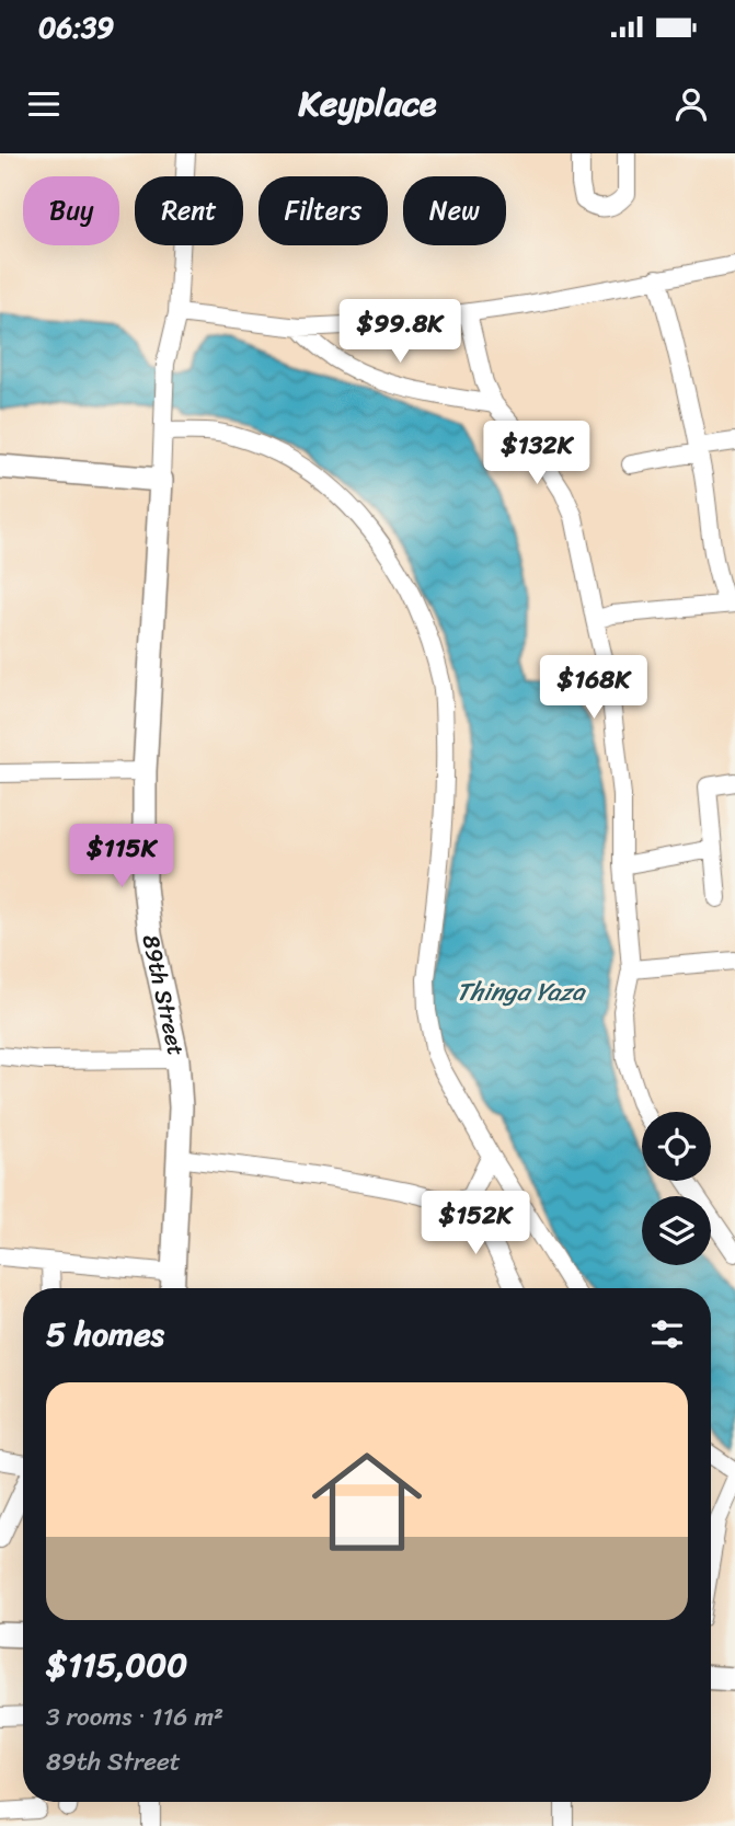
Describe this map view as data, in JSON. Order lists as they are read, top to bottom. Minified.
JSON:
{"streets":{"main road":["89th Street"]},"water":["Thinga Yaza"],"page":{"status":"06:39","header":"Keyplace","chip":["Buy","Rent","Filters","New"],"price":["$99.8K","$132K","$168K","$115K","$152K"],"heading":"5 homes","list":[{"name":"$115,000","note":"3 rooms · 116 m² · 89th Street"}]}}
